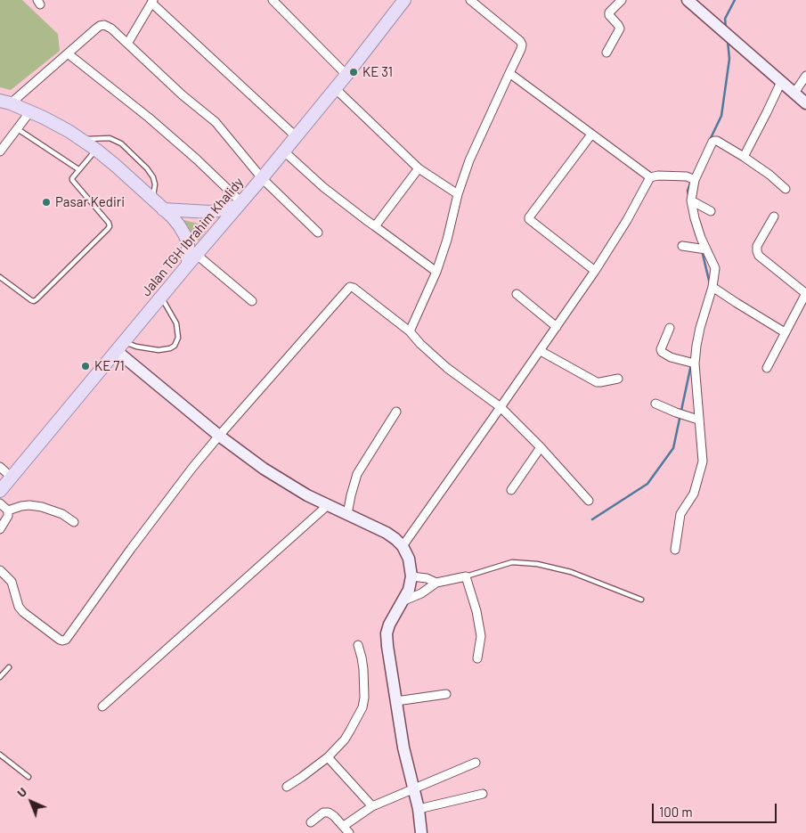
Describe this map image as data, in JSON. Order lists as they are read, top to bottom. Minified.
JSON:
{"streets":{"main road":["Jalan TGH Ibrahim Khalidy"]},"places":["KE 31","Pasar Kediri","KE 71"],"scale_bar":"100 m","north":"top left"}
